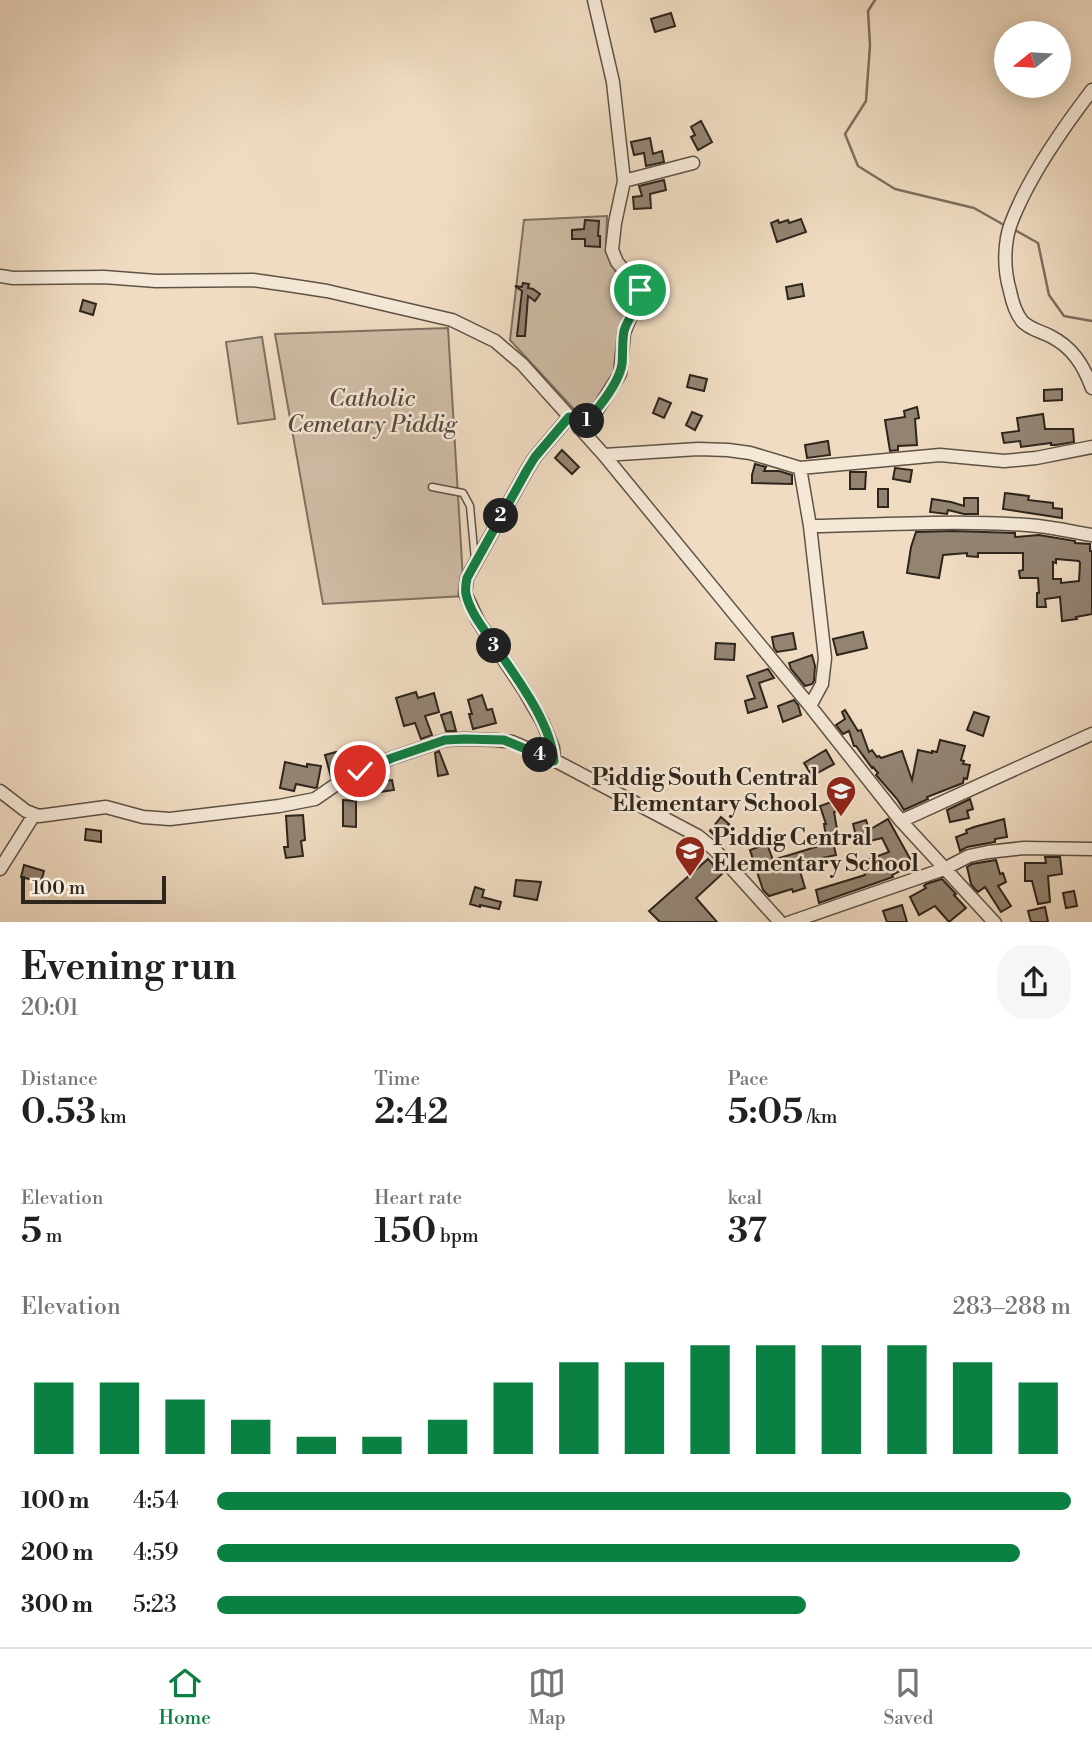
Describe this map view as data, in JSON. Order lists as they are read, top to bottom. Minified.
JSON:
{"parks":["Catholic Cemetary Piddig"],"places":{"school or university":["Piddig South Central Elementary School","Piddig Central Elementary School"]},"scale_bar":"100 m","north":"left","page":{"pins":["1","2","3","4"],"scale":"100 m","heading":["Evening run","20:01"],"stats":[["Distance","0.53 km"],["Time","2:42"],["Pace","5:05 /km"],["Elevation","5 m"],["Heart rate","150 bpm"],["kcal","37"]],"chart":["Elevation","283–288 m"],"list":[{"name":"100 m","note":"4:54"},{"name":"200 m","note":"4:59"},{"name":"300 m","note":"5:23"}],"tabs":["Home","Map","Saved"]}}
